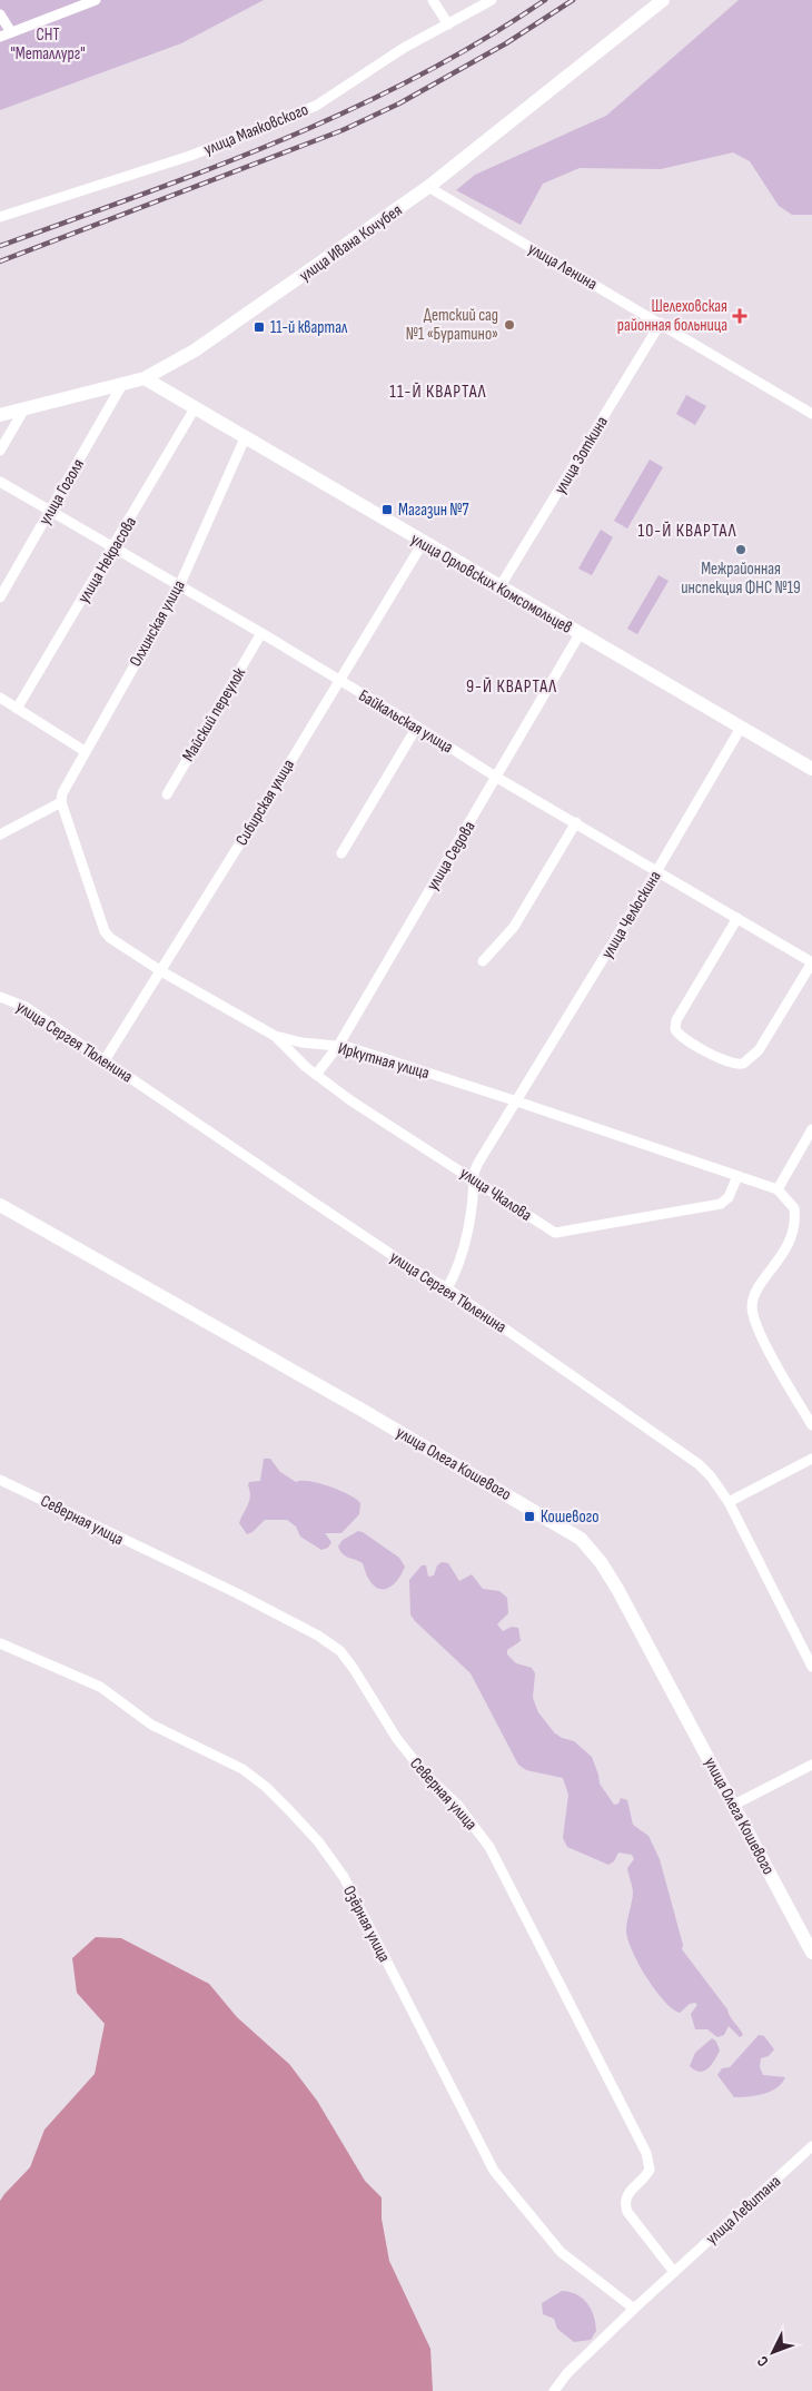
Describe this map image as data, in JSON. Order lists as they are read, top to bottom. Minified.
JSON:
{"streets":{"street":["улица Маяковского","улица Ивана Кочубея","улица Ленина","улица Зоткина","улица Гоголя","улица Некрасова","улица Орловских Комсомольцев","Олхинская улица","Майский переулок","Байкальская улица","Сибирская улица","улица Седова","улица Челюскина","улица Сергея Тюленина","Иркутная улица","улица Чкалова","улица Олега Кошевого","Северная улица","Озёрная улица","улица Левитана"]},"crossings":[["улица Ивана Кочубея","улица Ленина"],["улица Ивана Кочубея","улица Гоголя"],["улица Ивана Кочубея","улица Орловских Комсомольцев"],["улица Ленина","улица Зоткина"],["улица Зоткина","улица Орловских Комсомольцев"],["улица Гоголя","Байкальская улица"],["улица Некрасова","улица Орловских Комсомольцев"],["улица Некрасова","Байкальская улица"],["улица Орловских Комсомольцев","Олхинская улица"],["улица Орловских Комсомольцев","Сибирская улица"],["улица Орловских Комсомольцев","улица Седова"],["улица Орловских Комсомольцев","улица Челюскина"],["Олхинская улица","Байкальская улица"],["Олхинская улица","Иркутная улица"],["Майский переулок","Байкальская улица"],["Байкальская улица","Сибирская улица"],["Байкальская улица","улица Седова"],["Байкальская улица","улица Челюскина"],["Сибирская улица","улица Сергея Тюленина"],["Сибирская улица","Иркутная улица"],["улица Седова","Иркутная улица"],["улица Седова","улица Чкалова"],["улица Челюскина","улица Сергея Тюленина"],["улица Челюскина","Иркутная улица"],["улица Челюскина","улица Чкалова"],["Иркутная улица","улица Чкалова"],["Северная улица","улица Левитана"],["Озёрная улица","улица Левитана"]],"districts":["11-Й КВАРТАЛ","10-Й КВАРТАЛ","9-Й КВАРТАЛ"],"parks":["СНТ \"Металлург\""],"places":{"health":["Шелеховская районная больница"],"other":["Детский сад №1 «Буратино»","Межрайонная инспекция ФНС №19"],"transit":["11-й квартал","Магазин №7","Кошевого"]},"north":"bottom left"}
